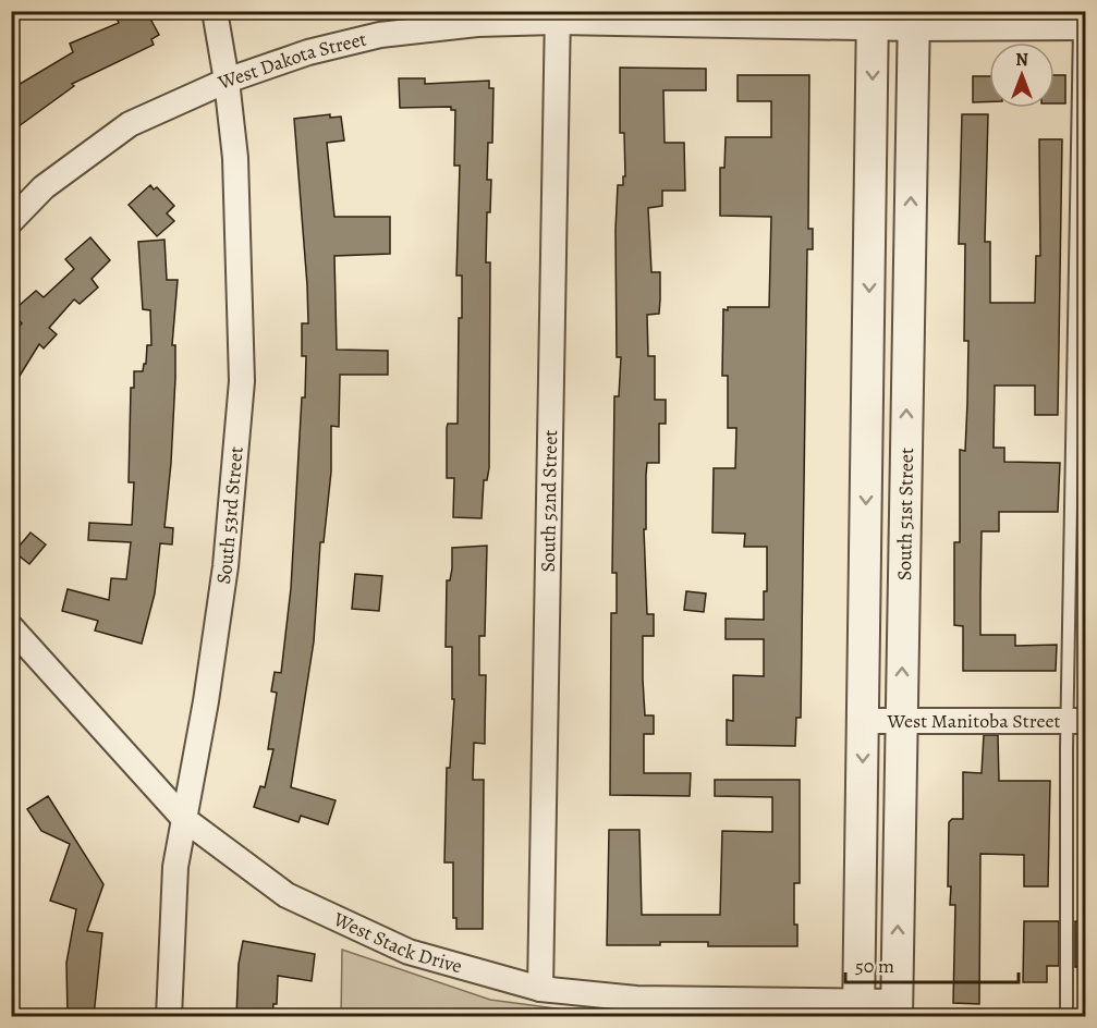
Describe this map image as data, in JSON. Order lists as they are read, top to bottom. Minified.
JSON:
{"streets":{"street":["West Dakota Street","South 52nd Street","South 51st Street","South 53rd Street","West Manitoba Street","West Stack Drive"]},"crossings":[["West Dakota Street","South 52nd Street"],["West Dakota Street","South 51st Street"],["West Dakota Street","South 53rd Street"],["South 52nd Street","West Stack Drive"],["South 51st Street","West Manitoba Street"],["South 51st Street","West Stack Drive"],["South 53rd Street","West Stack Drive"]],"scale_bar":"50 m","north":"top"}
